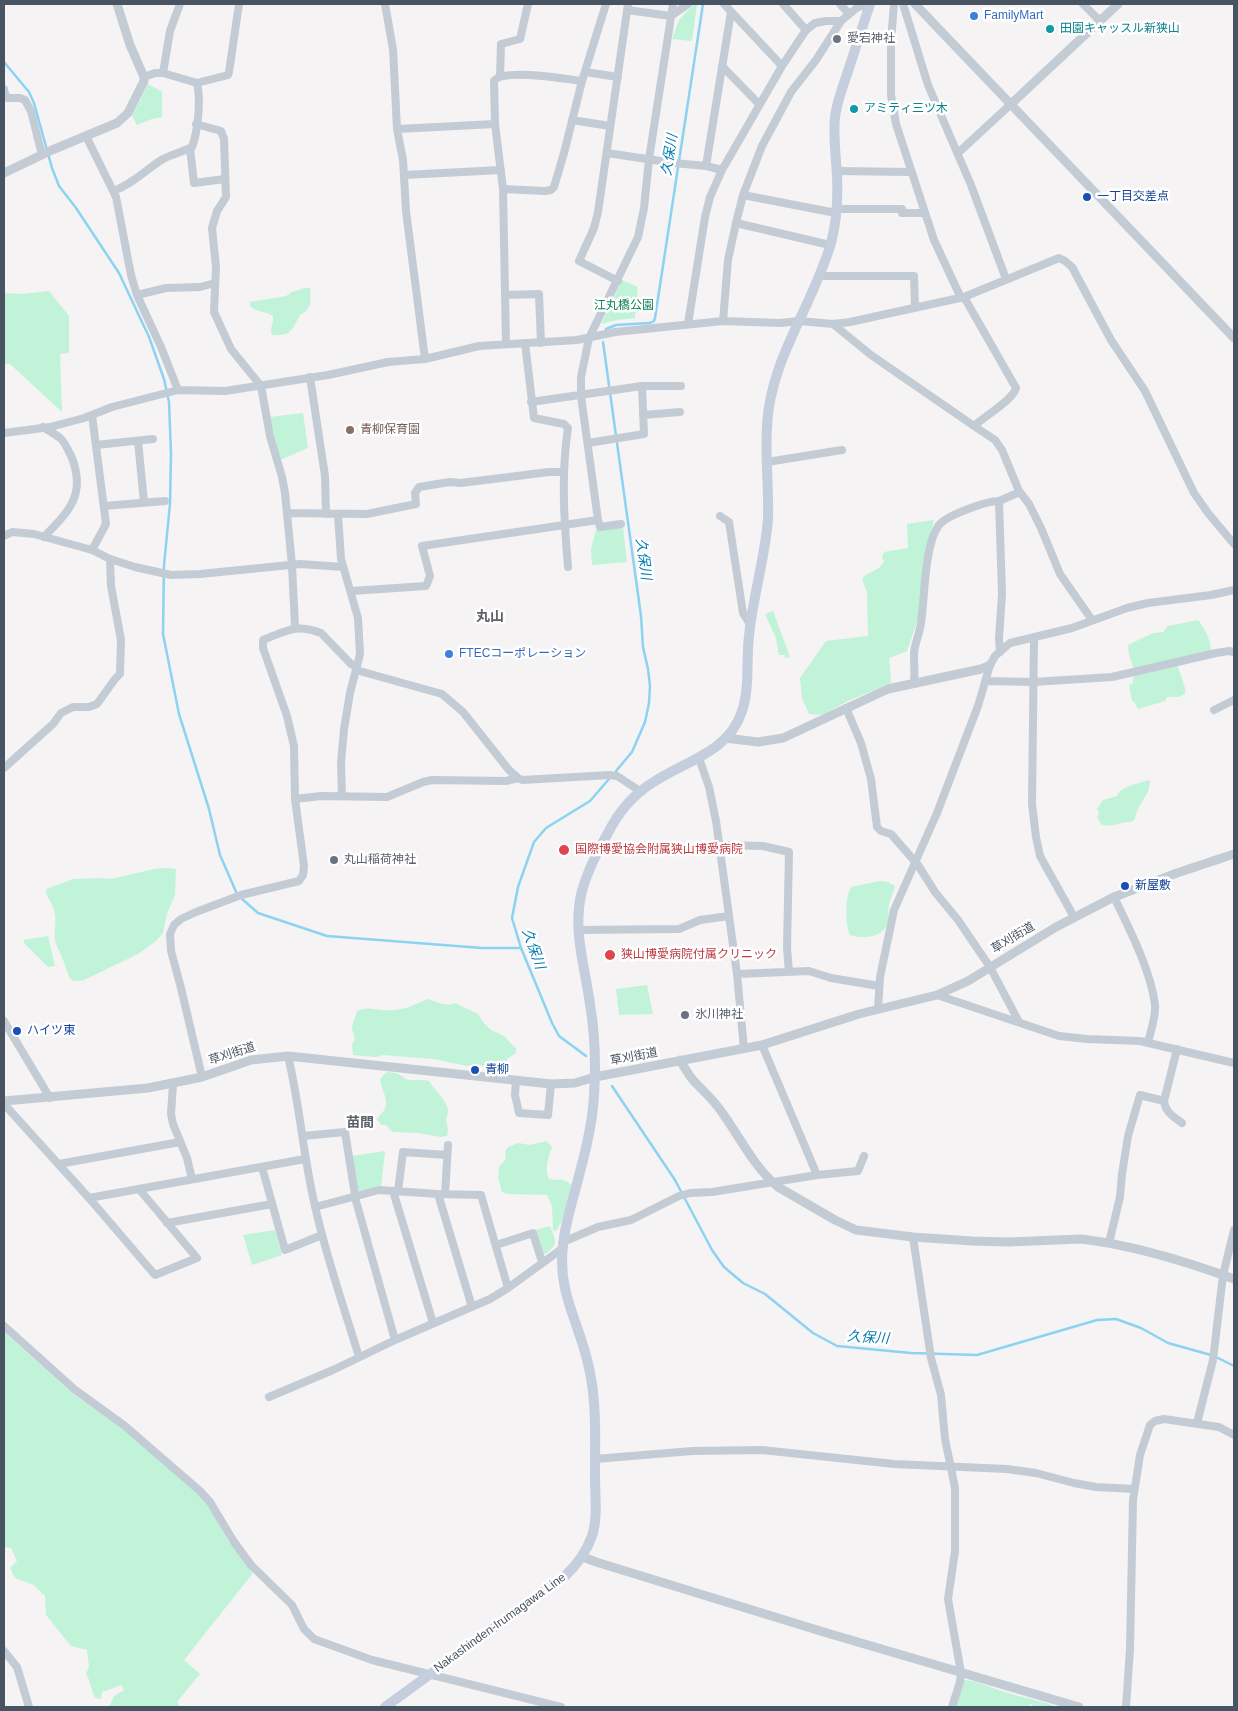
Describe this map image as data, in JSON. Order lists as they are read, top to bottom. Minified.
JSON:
{"streets":{"main road":["Nakashinden-Irumagawa Line"],"street":["草刈街道"]},"crossings":[["草刈街道","Nakashinden-Irumagawa Line"]],"districts":["丸山","苗間"],"water":["久保川"],"parks":["江丸橋公園"],"places":["FamilyMart","田園キャッスル新狭山","愛宕神社","アミティ三ツ木","一丁目交差点","青柳保育園","FTECコーポレーション","国際博愛協会附属狭山博愛病院","丸山稲荷神社","新屋敷","狭山博愛病院付属クリニック","氷川神社","ハイツ東","青柳"]}
